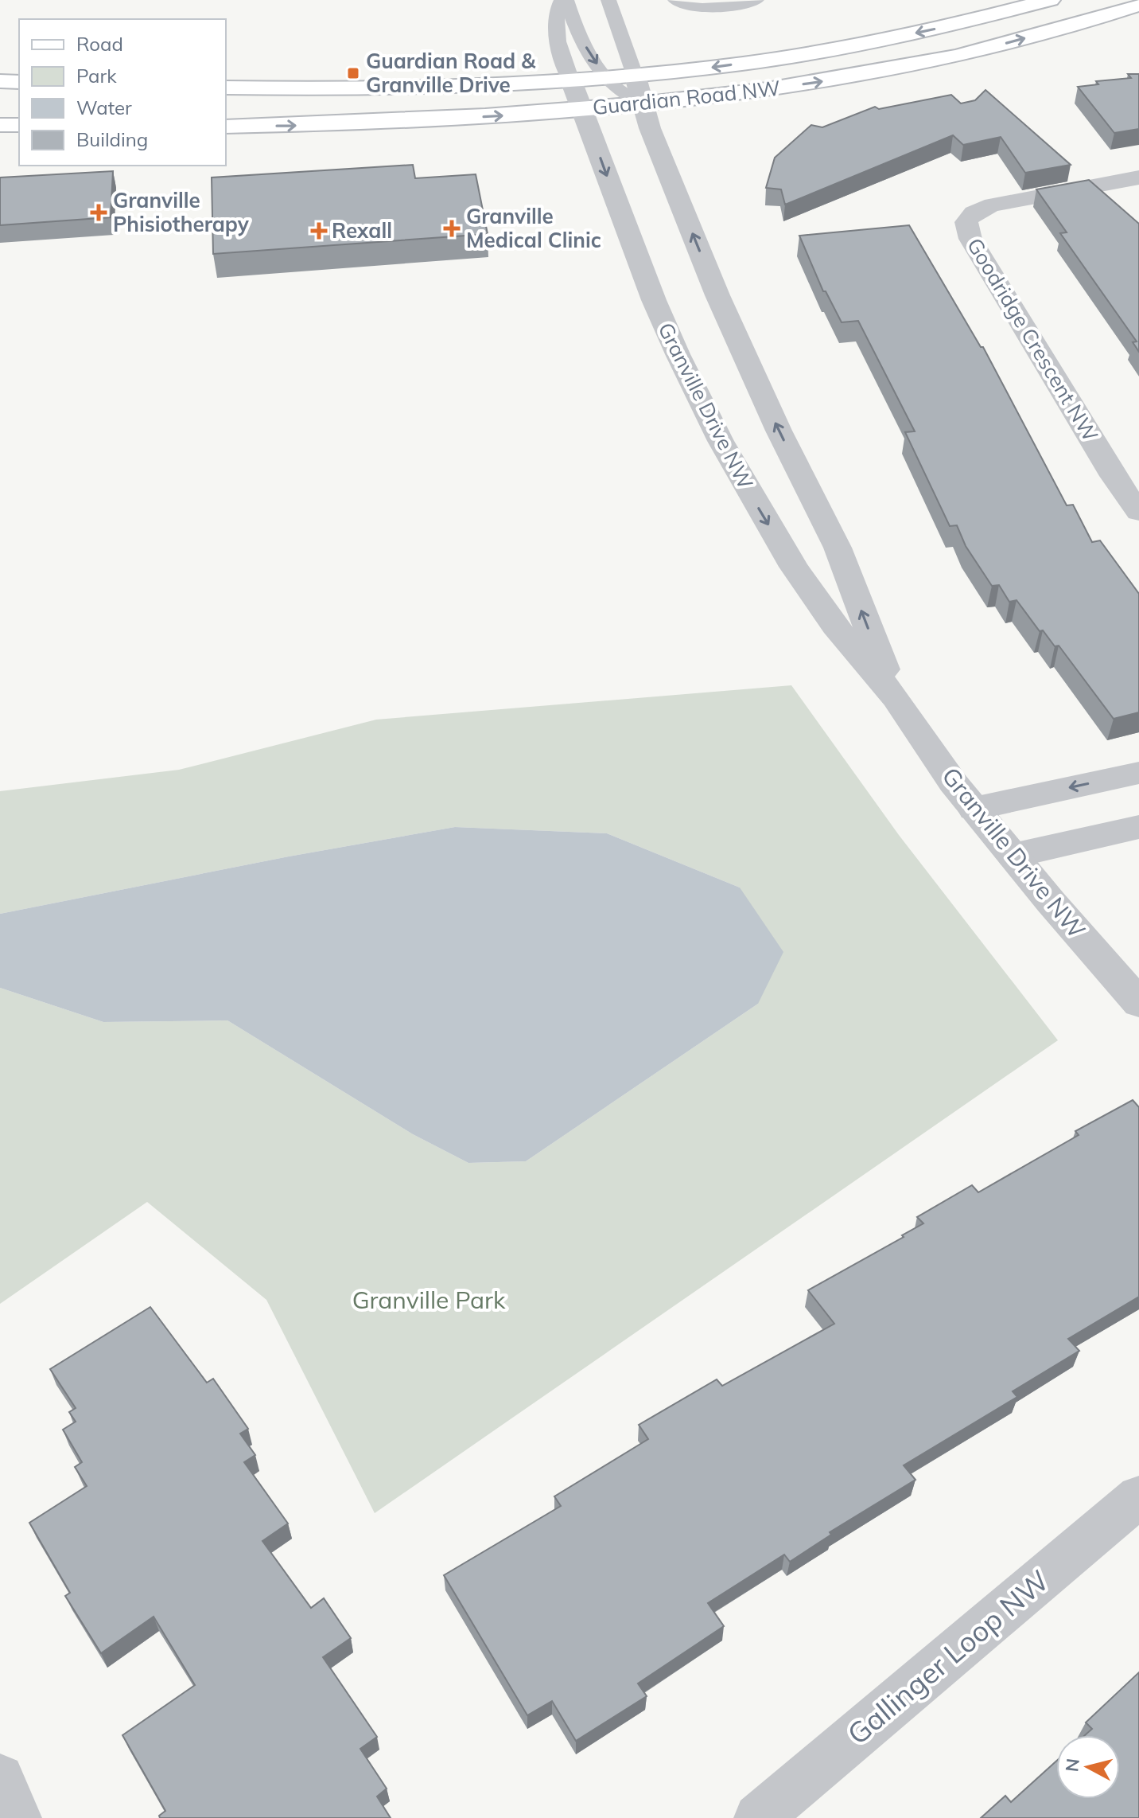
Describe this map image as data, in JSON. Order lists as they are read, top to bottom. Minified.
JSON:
{"streets":{"main road":["Guardian Road NW"],"street":["Goodridge Crescent NW","Granville Drive NW","Gallinger Loop NW"]},"crossings":[["Guardian Road NW","Granville Drive NW"]],"parks":["Granville Park"],"places":{"transit":["Guardian Road & Granville Drive"],"health":["Granville Phisiotherapy","Granville Medical Clinic","Rexall"]},"legend":["Road","Park","Water","Building"],"north":"left"}
